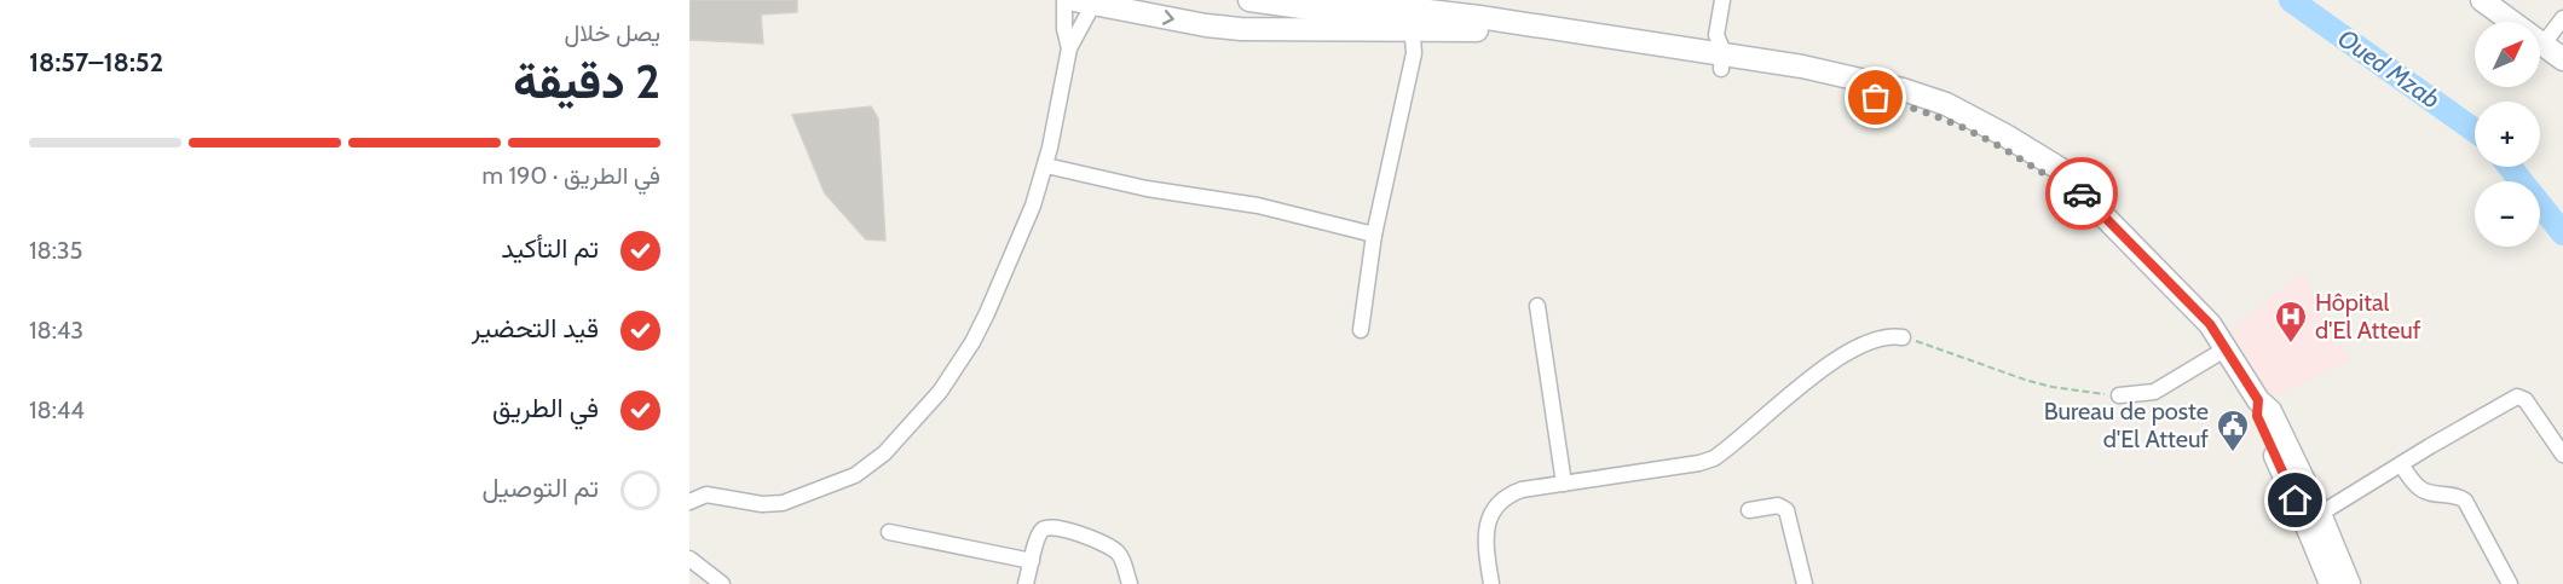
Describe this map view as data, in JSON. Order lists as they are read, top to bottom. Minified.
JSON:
{"water":["Oued Mzab"],"places":{"hospital":["Hôpital d'El Atteuf"],"public building":["Bureau de poste d'El Atteuf"]},"north":"top right","page":{"heading":["2 دقيقة","يصل خلال","18:52–18:57"],"map_buttons":["+","−"],"bar":"في الطريق · 190 m","list":[["تم التأكيد","18:35"],["قيد التحضير","18:43"],["في الطريق","18:44"],"تم التوصيل"]}}
